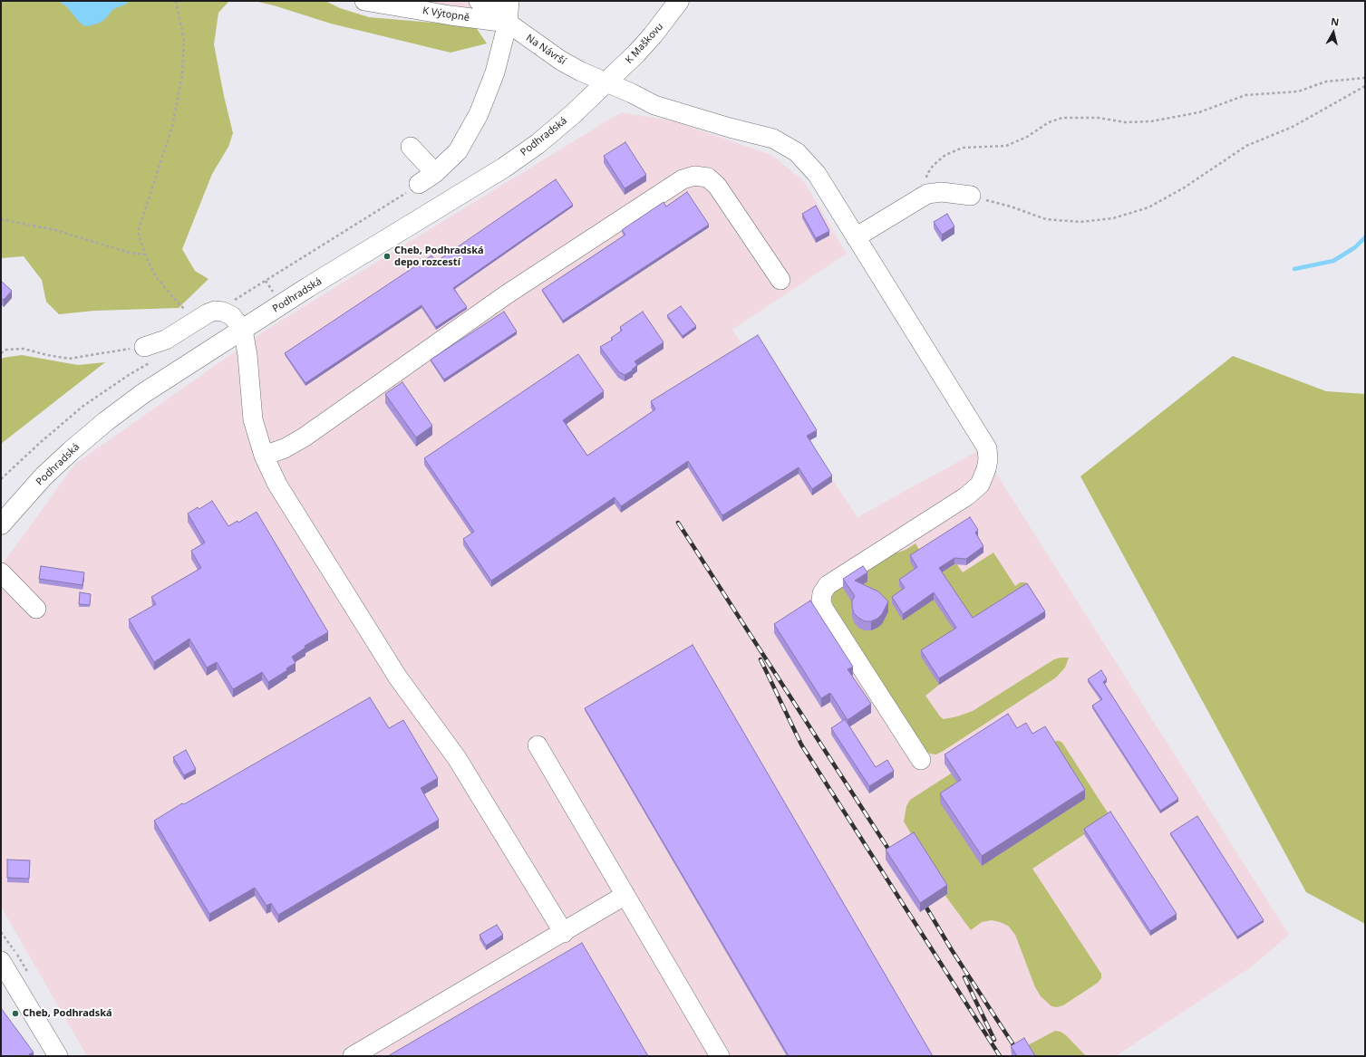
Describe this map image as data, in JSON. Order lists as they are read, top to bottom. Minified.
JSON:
{"streets":{"main road":["K Maškovu","Podhradská"],"street":["K Výtopně","Na Návrší"]},"crossings":[["K Výtopně","Na Návrší"],["K Maškovu","Na Návrší"],["K Maškovu","Podhradská"],["Na Návrší","Podhradská"]],"places":["Cheb, Podhradská depo rozcestí","Cheb, Podhradská"],"north":"top"}
